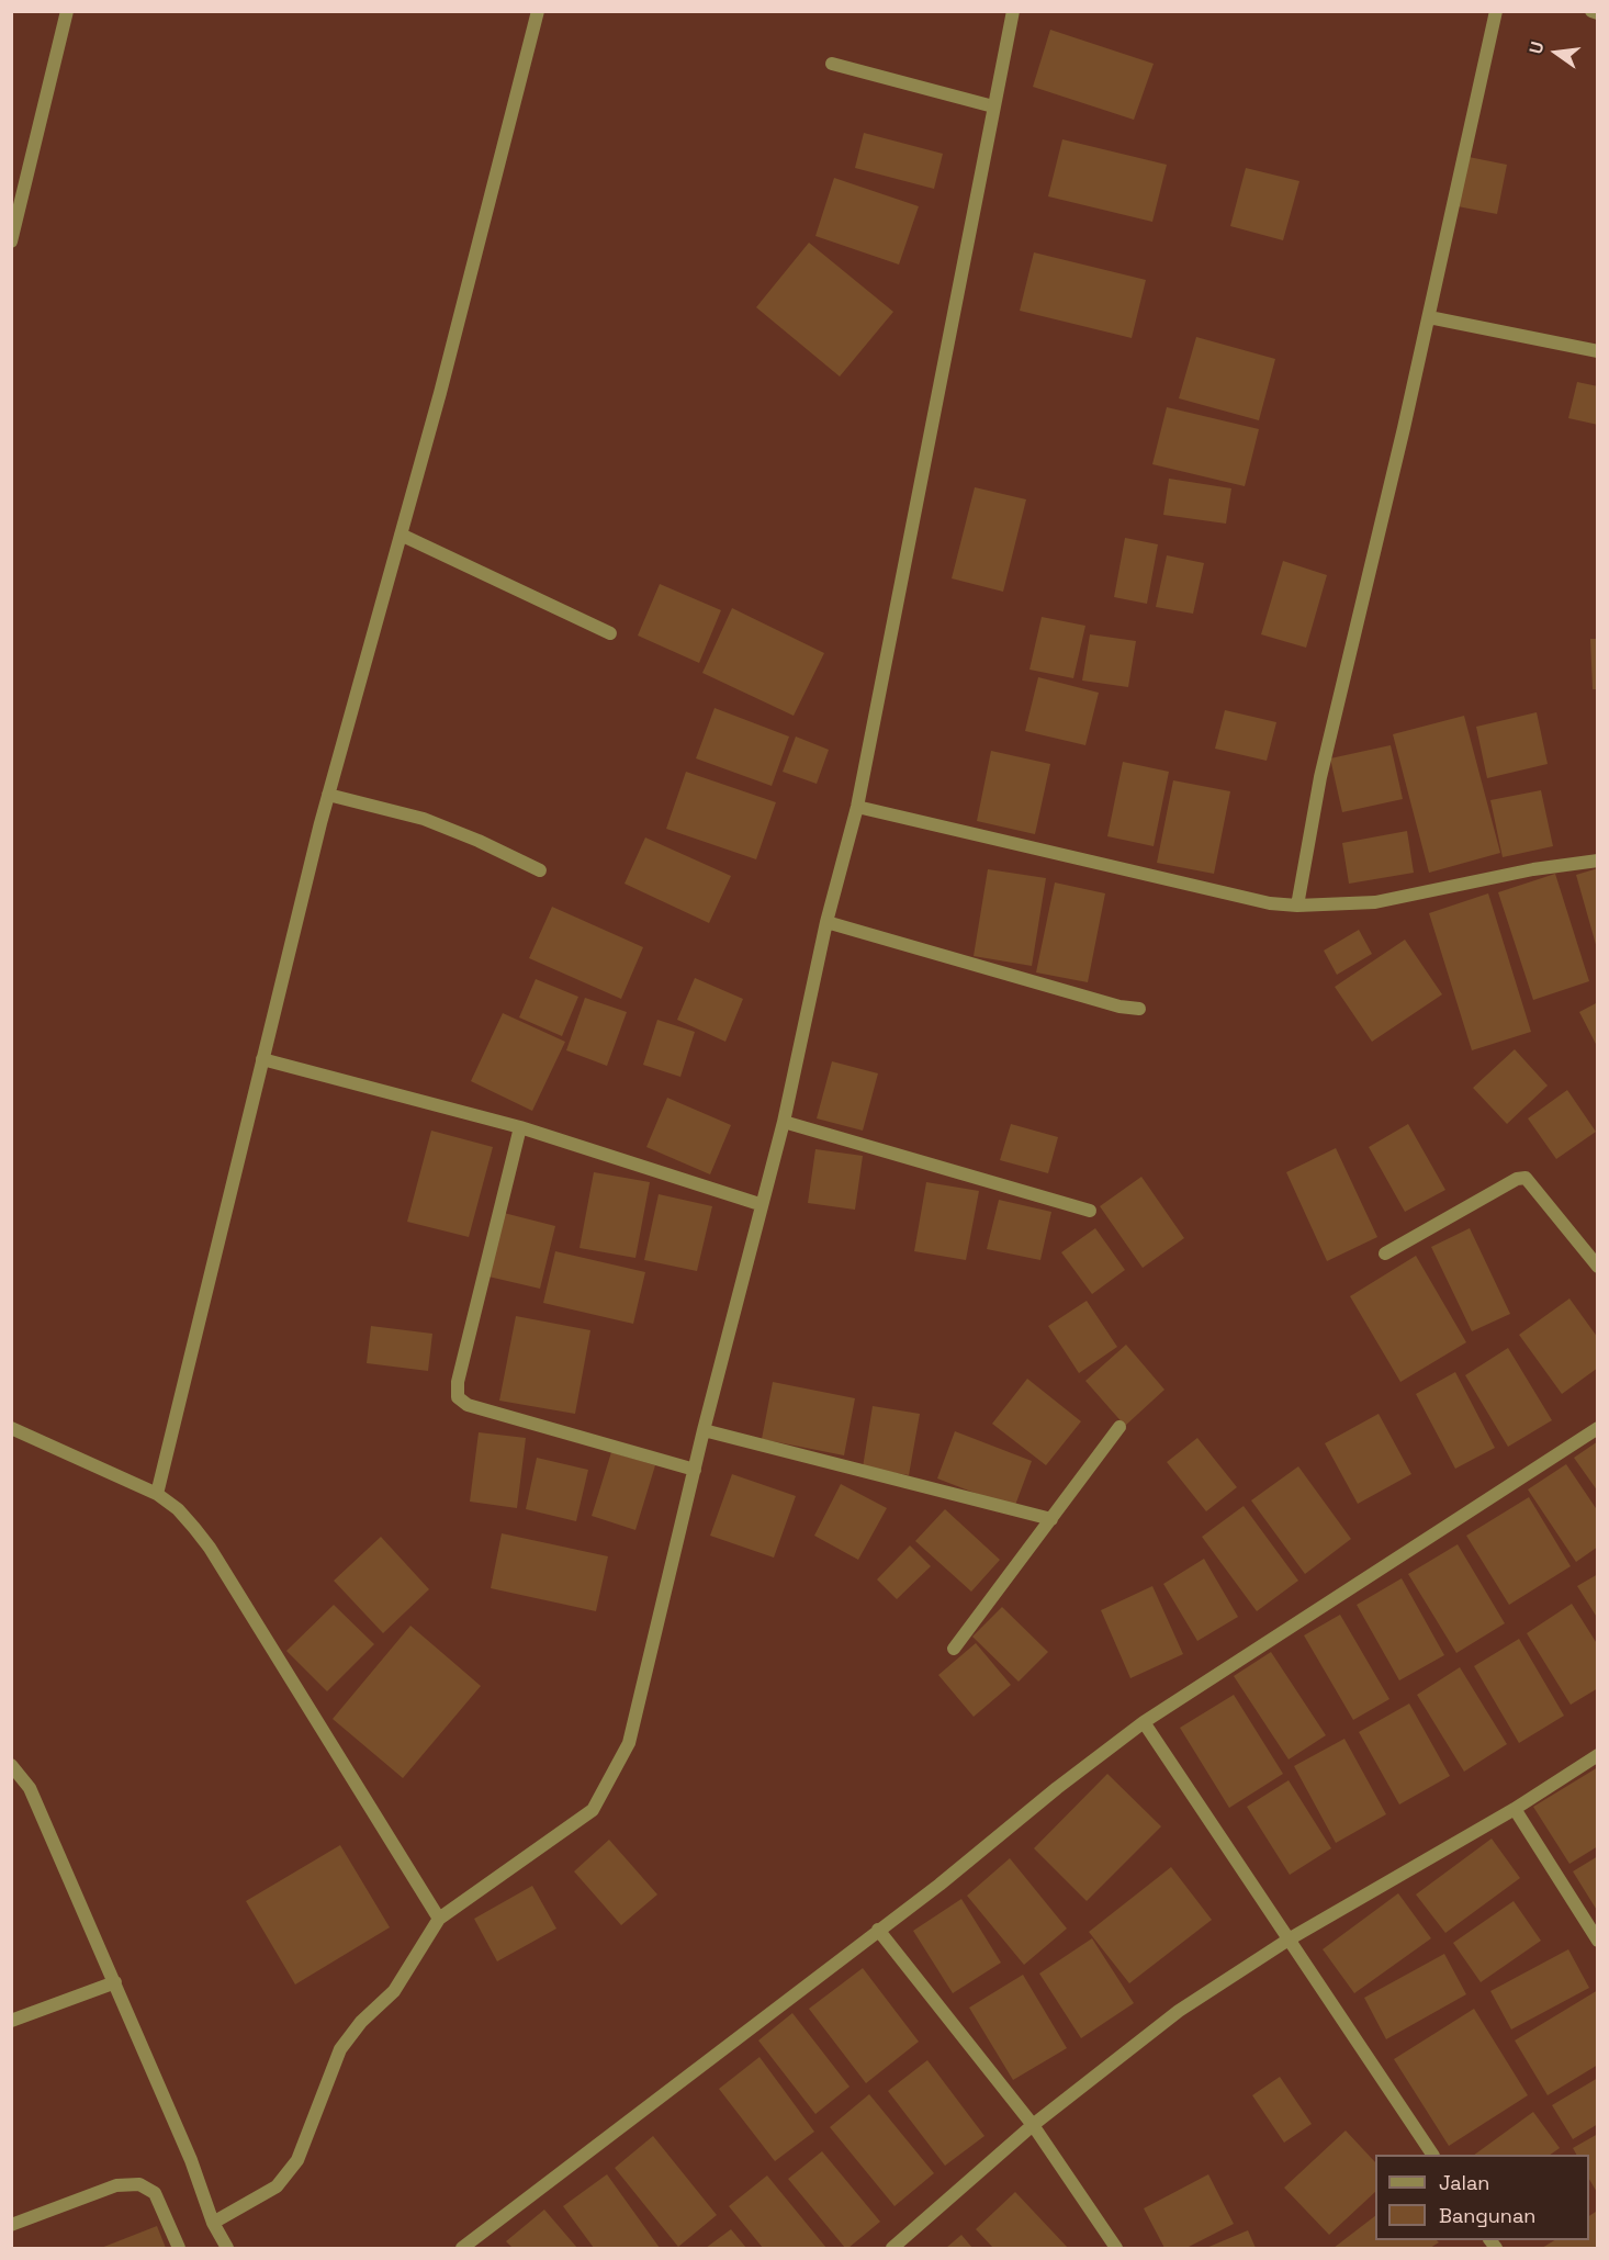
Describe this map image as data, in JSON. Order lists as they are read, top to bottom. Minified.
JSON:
{"legend":["Jalan","Bangunan"],"north":"left"}
